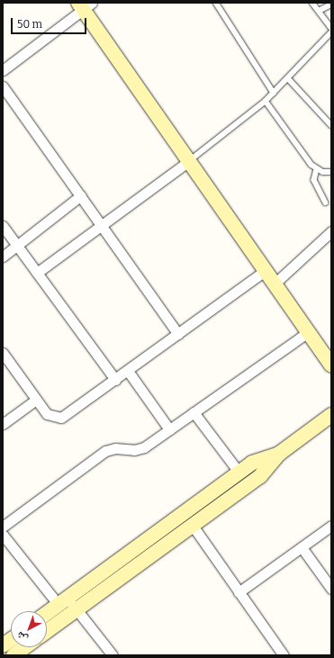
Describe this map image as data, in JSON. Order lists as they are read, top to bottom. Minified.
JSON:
{"scale_bar":"50 m","north":"bottom left"}
